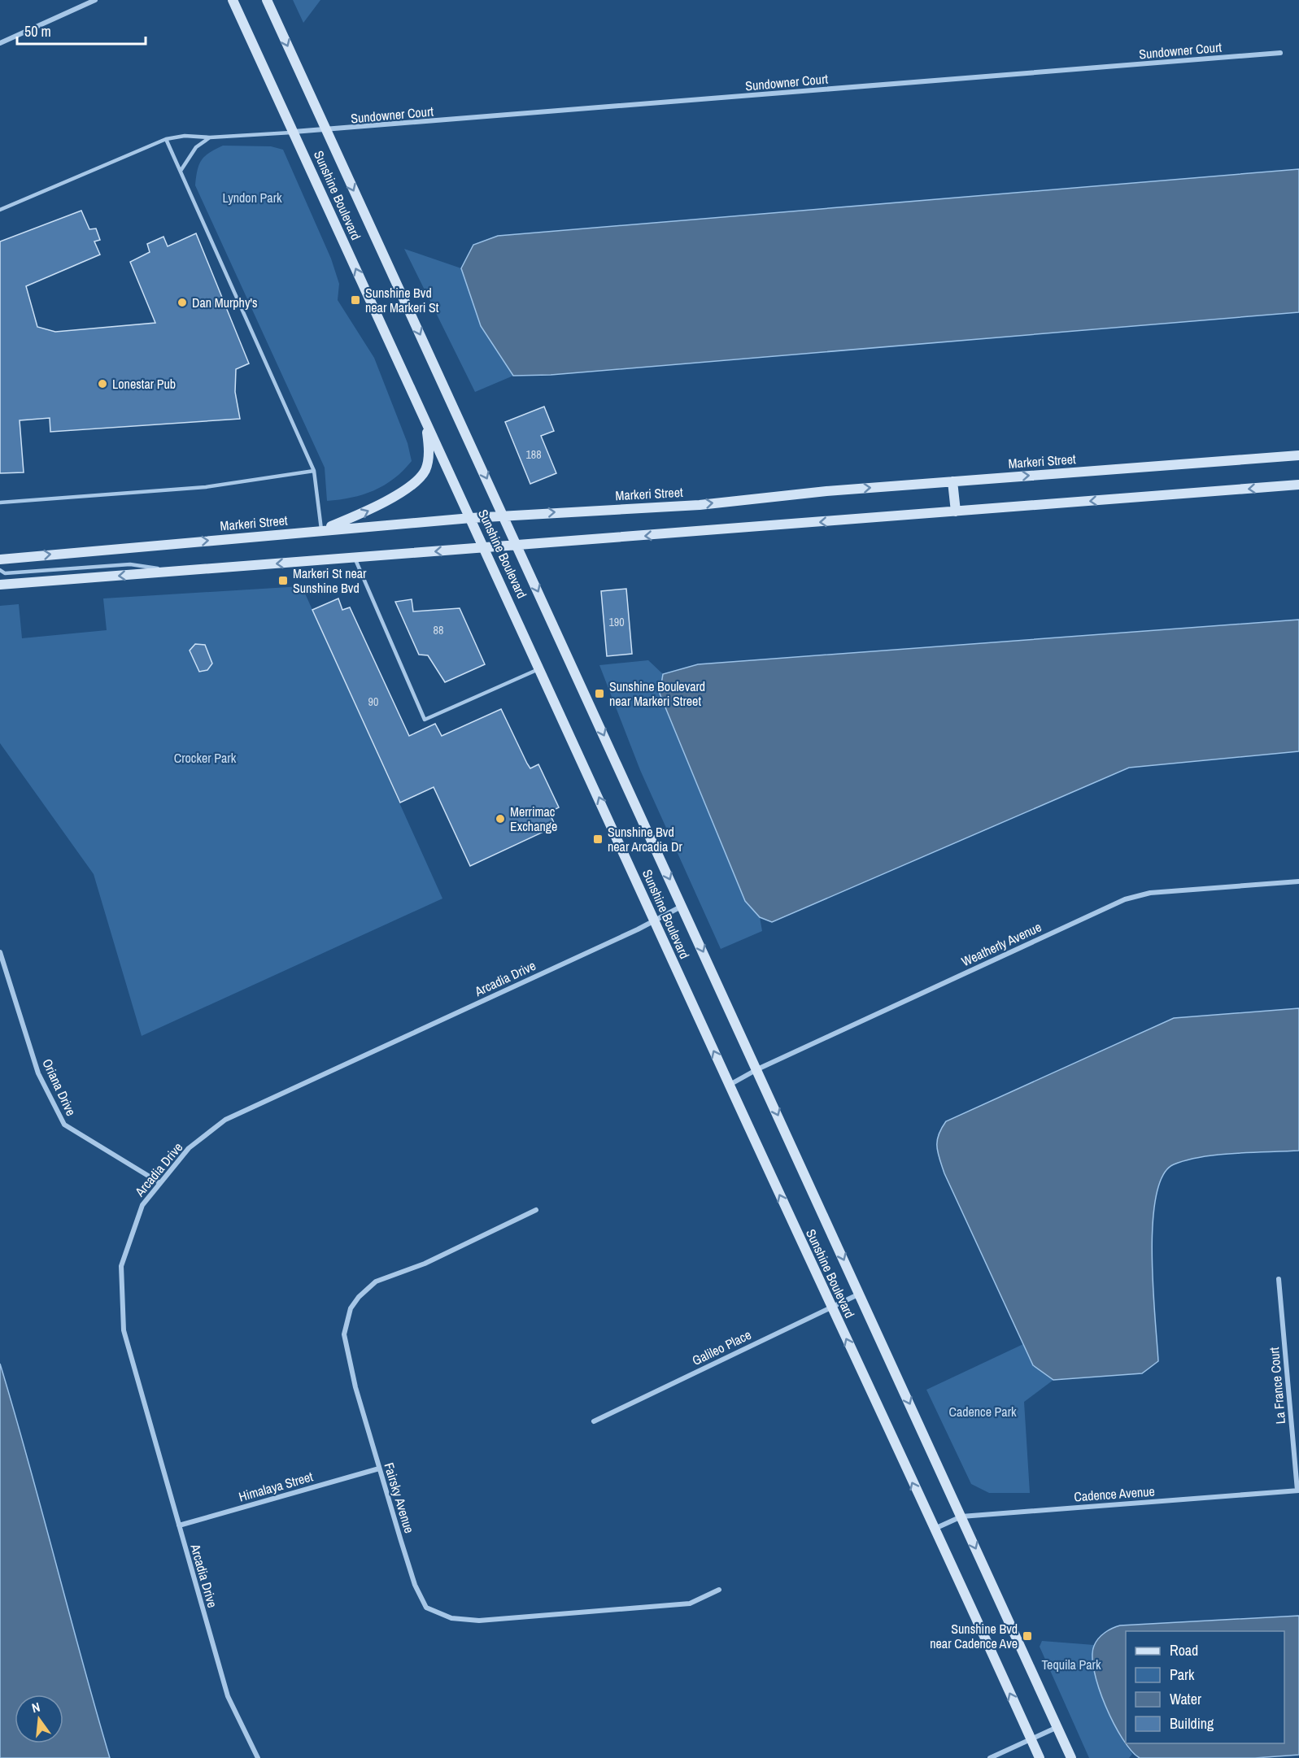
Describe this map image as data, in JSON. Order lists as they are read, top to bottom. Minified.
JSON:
{"streets":{"main road":["Sunshine Boulevard","Markeri Street"],"street":["Sundowner Court","Weatherly Avenue","Arcadia Drive","Oriana Drive","Galileo Place","La France Court","Himalaya Street","Cadence Avenue","Fairsky Avenue"]},"crossings":[["Sundowner Court","Sunshine Boulevard"],["Sunshine Boulevard","Markeri Street"],["Sunshine Boulevard","Weatherly Avenue"],["Sunshine Boulevard","Arcadia Drive"],["Sunshine Boulevard","Galileo Place"],["Sunshine Boulevard","Cadence Avenue"],["Arcadia Drive","Oriana Drive"],["Arcadia Drive","Himalaya Street"],["La France Court","Cadence Avenue"],["Himalaya Street","Fairsky Avenue"]],"parks":["Lyndon Park","Crocker Park","Cadence Park","Tequila Park"],"places":{"transit":["Sunshine Bvd near Markeri St","Markeri St near Sunshine Bvd","Sunshine Boulevard near Markeri Street","Sunshine Bvd near Arcadia Dr","Sunshine Bvd near Cadence Ave"],"other":["Dan Murphy's","Lonestar Pub","Merrimac Exchange"]},"house_numbers":["188","190","88","90"],"legend":["Road","Park","Water","Building"],"scale_bar":"50 m","north":"top"}
